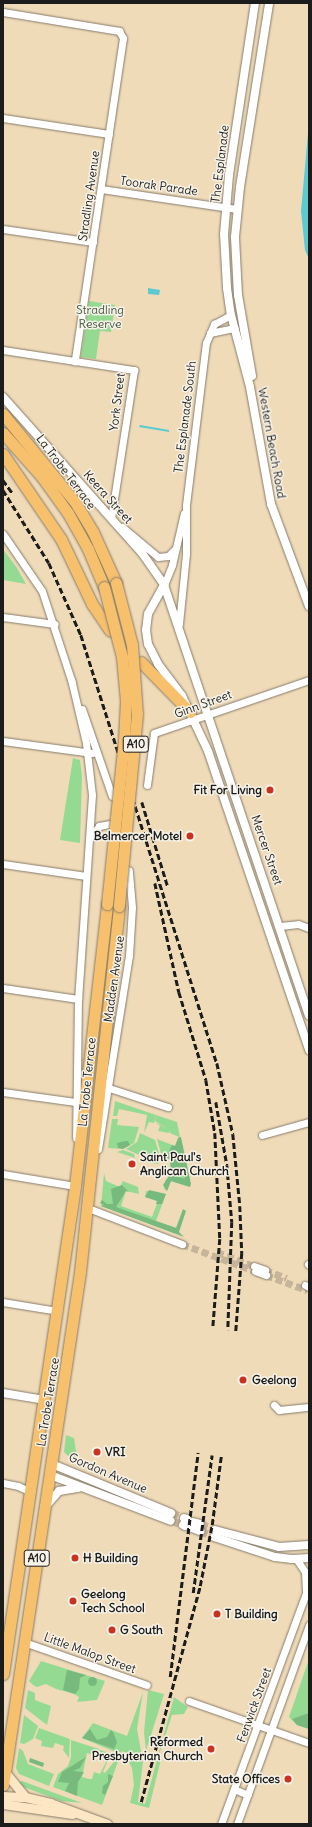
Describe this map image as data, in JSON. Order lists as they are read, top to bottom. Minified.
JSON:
{"streets":{"highway":["La Trobe Terrace","A10","Gordon Avenue"],"street":["The Esplanade","Toorak Parade","Stradling Avenue","York Street","The Esplanade South","Western Beach Road","Keera Street","Ginn Street","Mercer Street","Madden Avenue","Little Malop Street","Fenwick Street"]},"crossings":[["The Esplanade","Toorak Parade"],["The Esplanade","The Esplanade South"],["The Esplanade","Western Beach Road"],["Toorak Parade","Stradling Avenue"],["Stradling Avenue","York Street"],["York Street","Keera Street"],["The Esplanade South","Keera Street"],["The Esplanade South","Ginn Street"],["The Esplanade South","Mercer Street"],["La Trobe Terrace","Madden Avenue"],["La Trobe Terrace","Gordon Avenue"],["La Trobe Terrace","Little Malop Street"],["Keera Street","Mercer Street"],["Ginn Street","Mercer Street"]],"parks":["Stradling Reserve"],"places":["Fit For Living","Belmercer Motel","Saint Paul's Anglican Church","Geelong","VRI","H Building","Geelong Tech School","T Building","G South","Reformed Presbyterian Church","State Offices"]}
